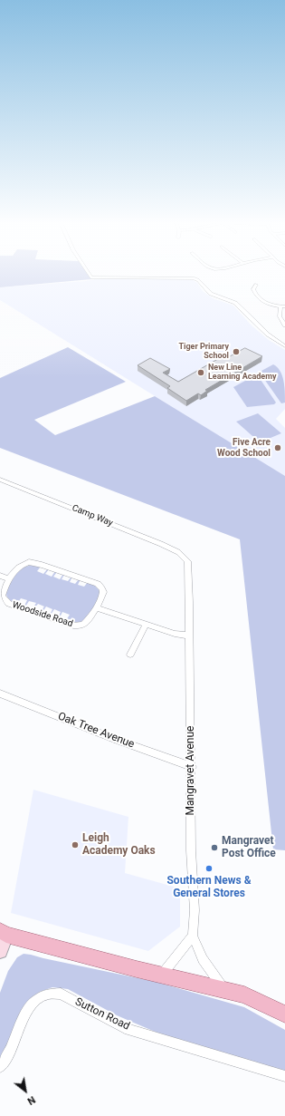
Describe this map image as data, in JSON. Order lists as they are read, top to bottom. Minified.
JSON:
{"streets":{"street":["Camp Way","Woodside Road","Oak Tree Avenue","Mangravet Avenue","Sutton Road"]},"crossings":[["Camp Way","Mangravet Avenue"],["Oak Tree Avenue","Mangravet Avenue"]],"places":["Tiger Primary School","New Line Learning Academy","Five Acre Wood School","Leigh Academy Oaks","Mangravet Post Office","Southern News & General Stores"],"north":"bottom right"}
